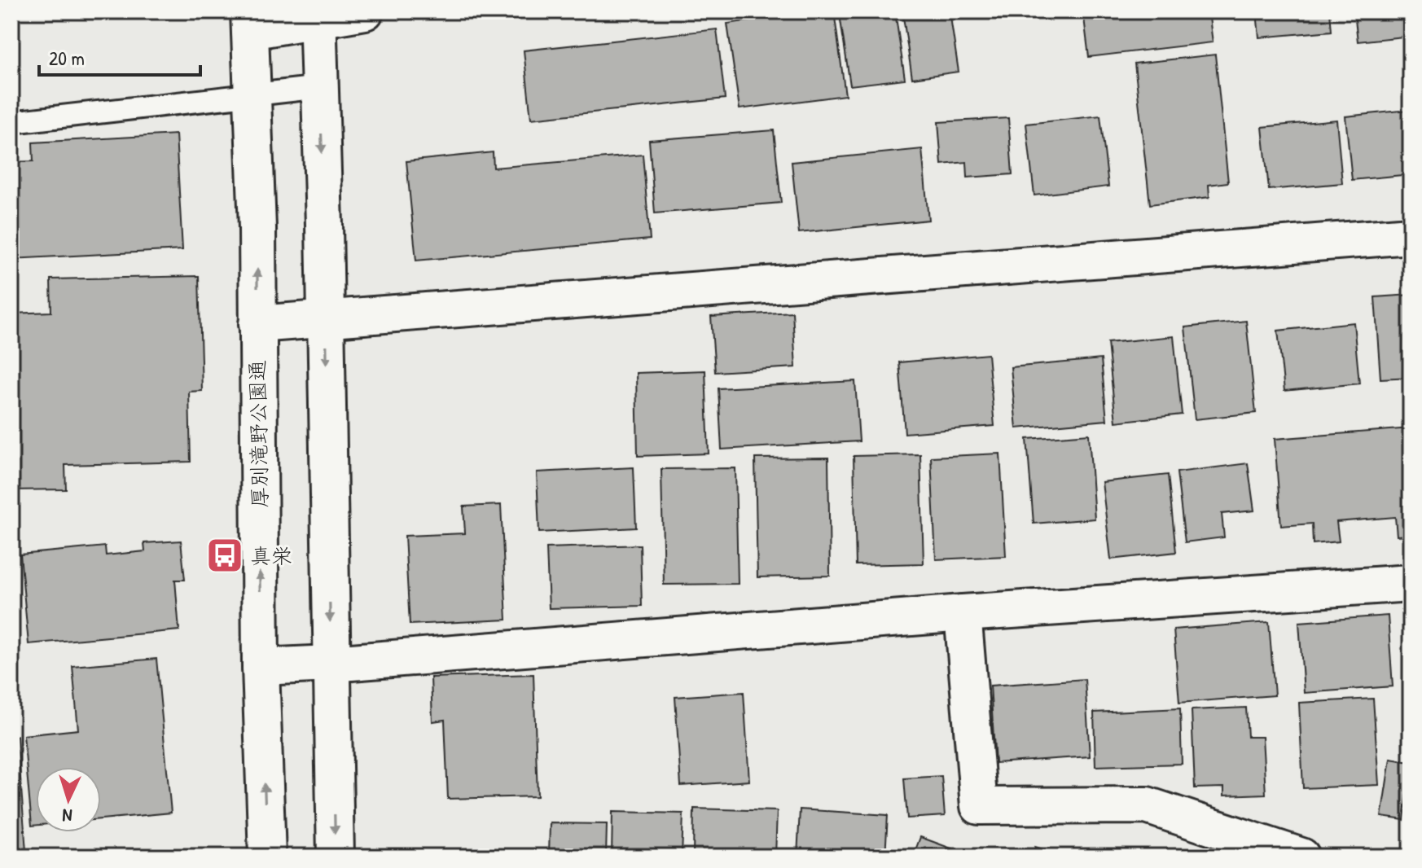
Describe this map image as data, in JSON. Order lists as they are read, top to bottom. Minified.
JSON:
{"streets":{"street":["厚別滝野公園通"]},"places":{"bus stop":["真栄"]},"scale_bar":"20 m","north":"bottom"}
